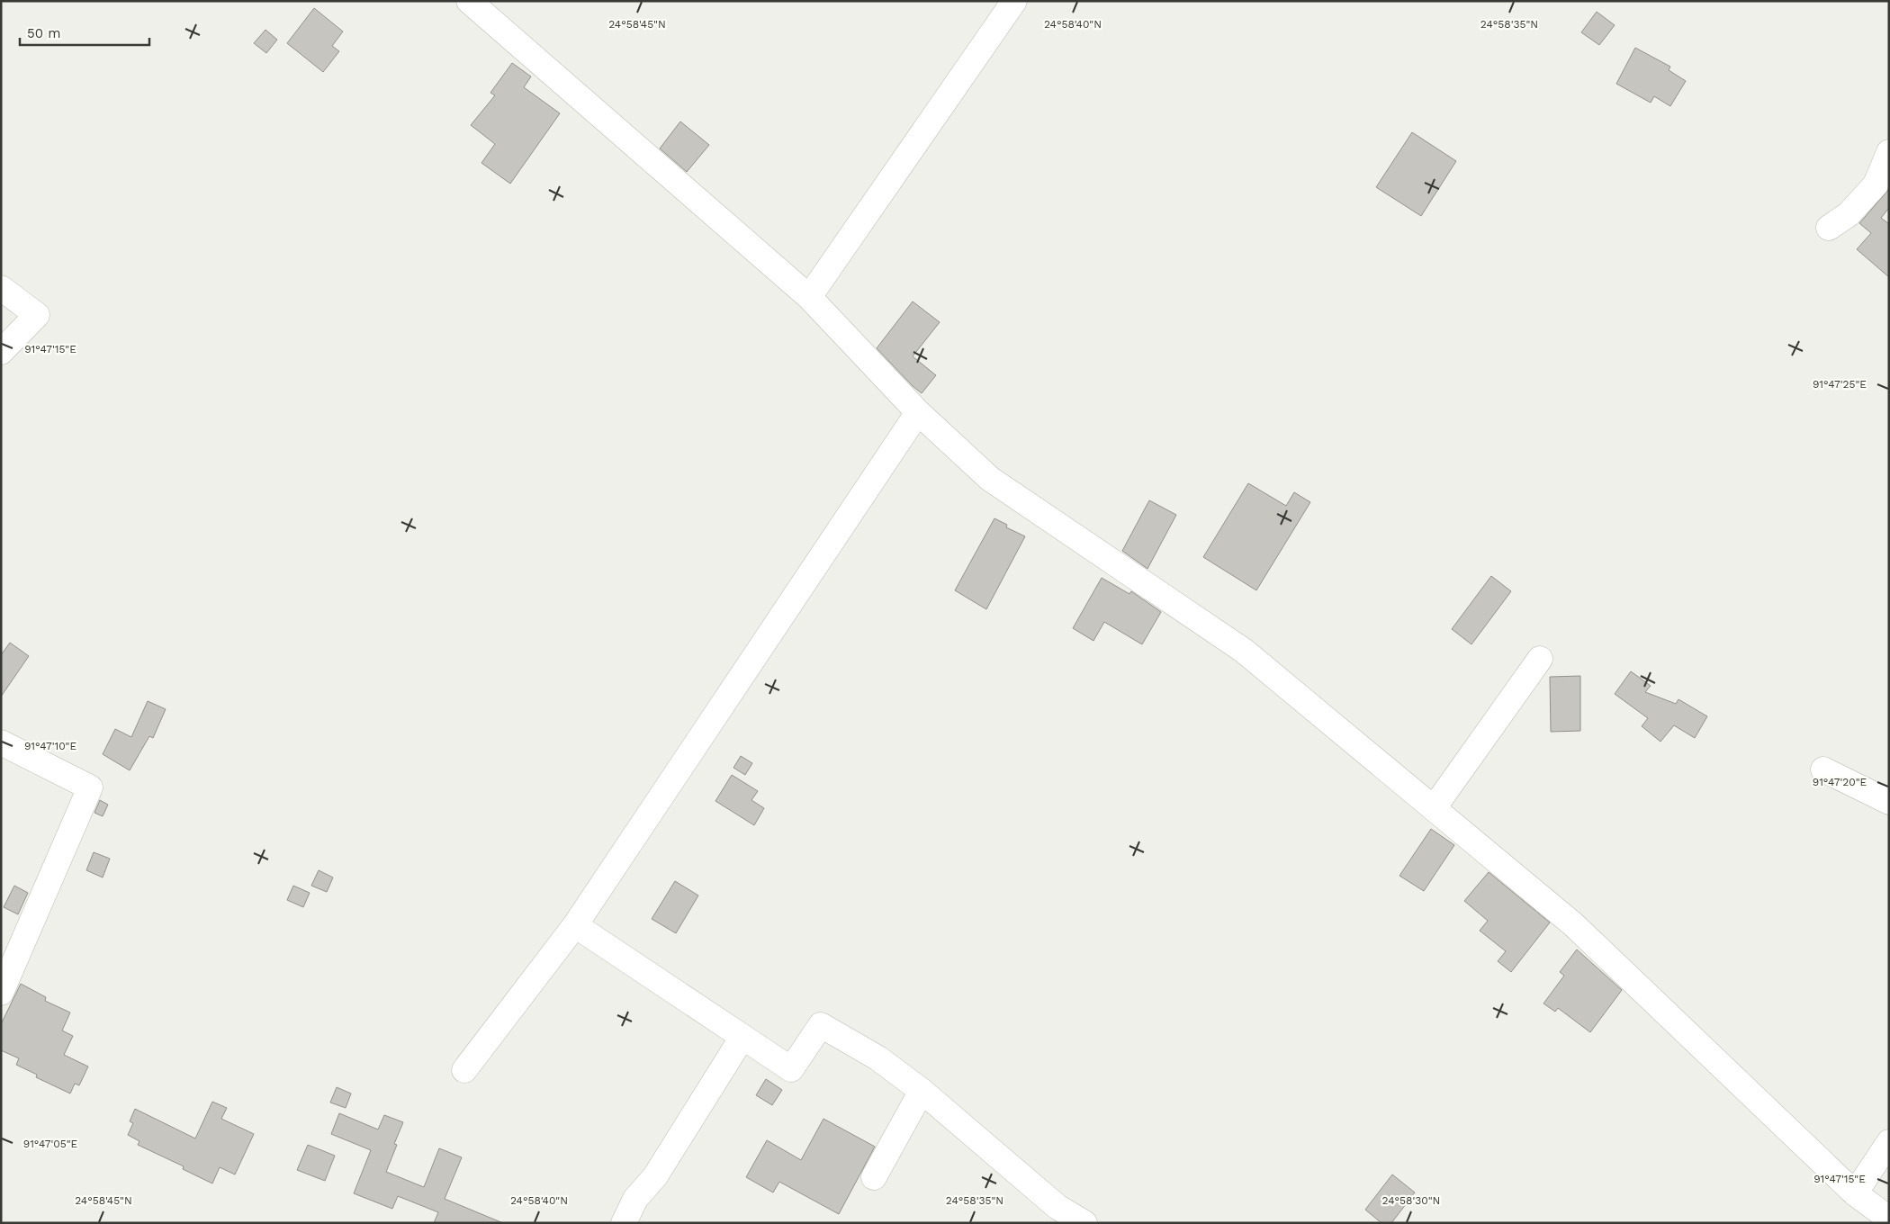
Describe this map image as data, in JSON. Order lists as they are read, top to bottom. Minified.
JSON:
{"scale_bar":"50 m","coordinates":["24°58'45\"N","24°58'40\"N","24°58'35\"N","91°47'15\"E","91°47'25\"E","91°47'10\"E","91°47'20\"E","91°47'05\"E","24°58'30\"N"]}
